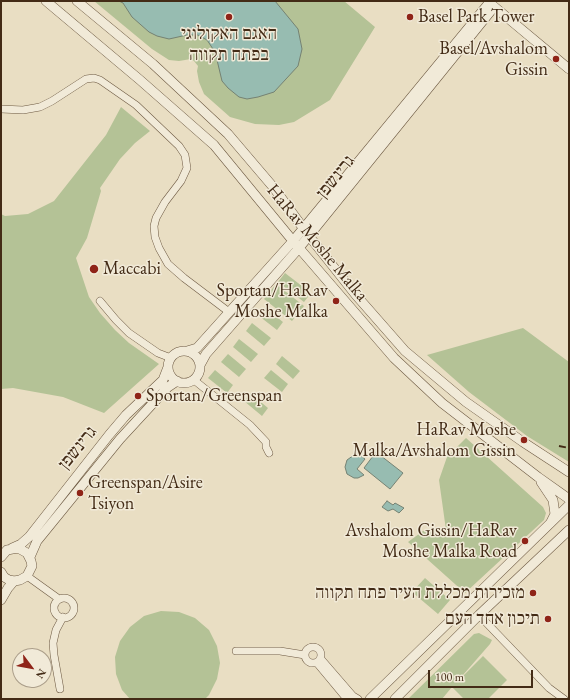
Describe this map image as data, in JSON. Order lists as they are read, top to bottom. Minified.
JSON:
{"streets":{"street":["גרינשפן","HaRav Moshe Malka"]},"crossings":[["גרינשפן","HaRav Moshe Malka"]],"places":["האגם האקולוגי בפתח תקווה","Basel Park Tower","Basel/Avshalom Gissin","Maccabi","Sportan/HaRav Moshe Malka","Sportan/Greenspan","HaRav Moshe Malka/Avshalom Gissin","Greenspan/Asire Tsiyon","Avshalom Gissin/HaRav Moshe Malka Road","מזכירות מכללת העיר פתח תקווה","תיכון אחד העם"],"scale_bar":"100 m","north":"bottom right"}
